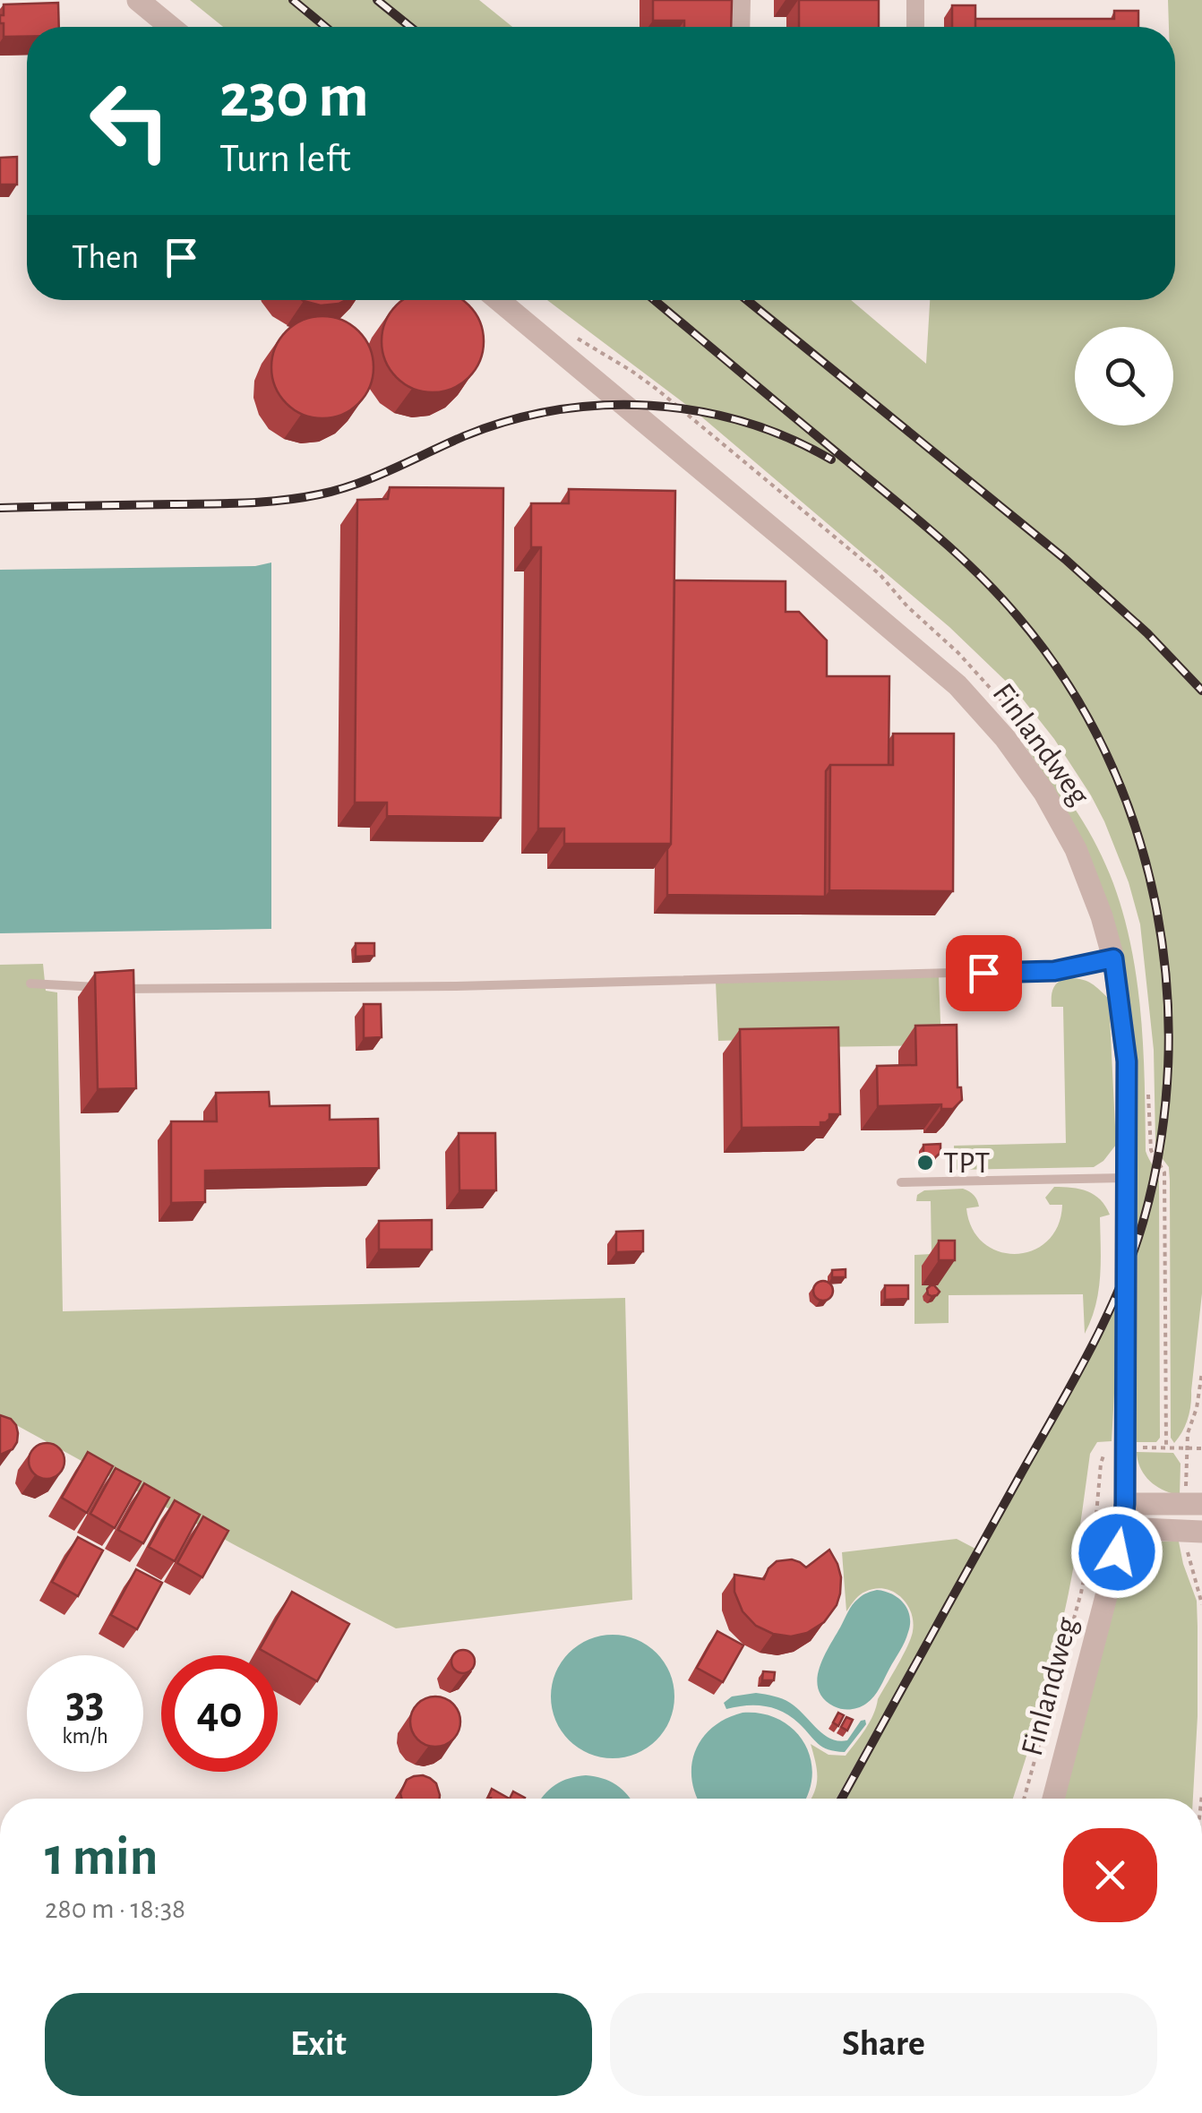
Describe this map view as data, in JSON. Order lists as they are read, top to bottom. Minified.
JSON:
{"streets":{"street":["Finlandweg"]},"places":["TPT"],"page":{"turn":["230 m","Turn left"],"then":"Then","speed":"33 km/h","limit":"40","heading":["1 min","280 m · 18:38"],"buttons":["Exit","Share"]}}
